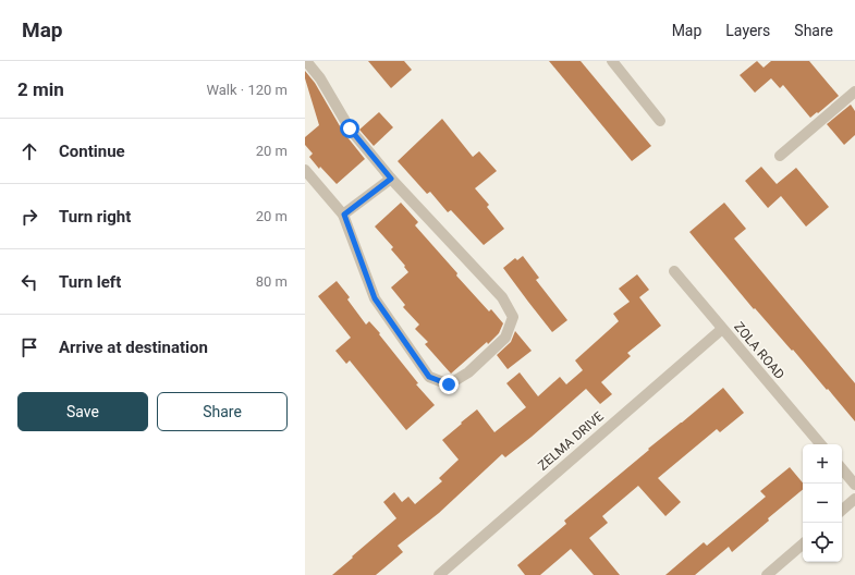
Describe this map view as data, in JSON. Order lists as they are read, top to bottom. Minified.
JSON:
{"streets":{"street":["ZOLA ROAD","ZELMA DRIVE"]},"crossings":[["ZOLA ROAD","ZELMA DRIVE"]],"page":{"header":"Map","nav":["Map","Layers","Share"],"heading":["2 min","Walk · 120 m"],"list":[["Continue","20 m"],["Turn right","20 m"],["Turn left","80 m"],"Arrive at destination"],"buttons":["Save","Share"],"map_buttons":["+","−"]}}
